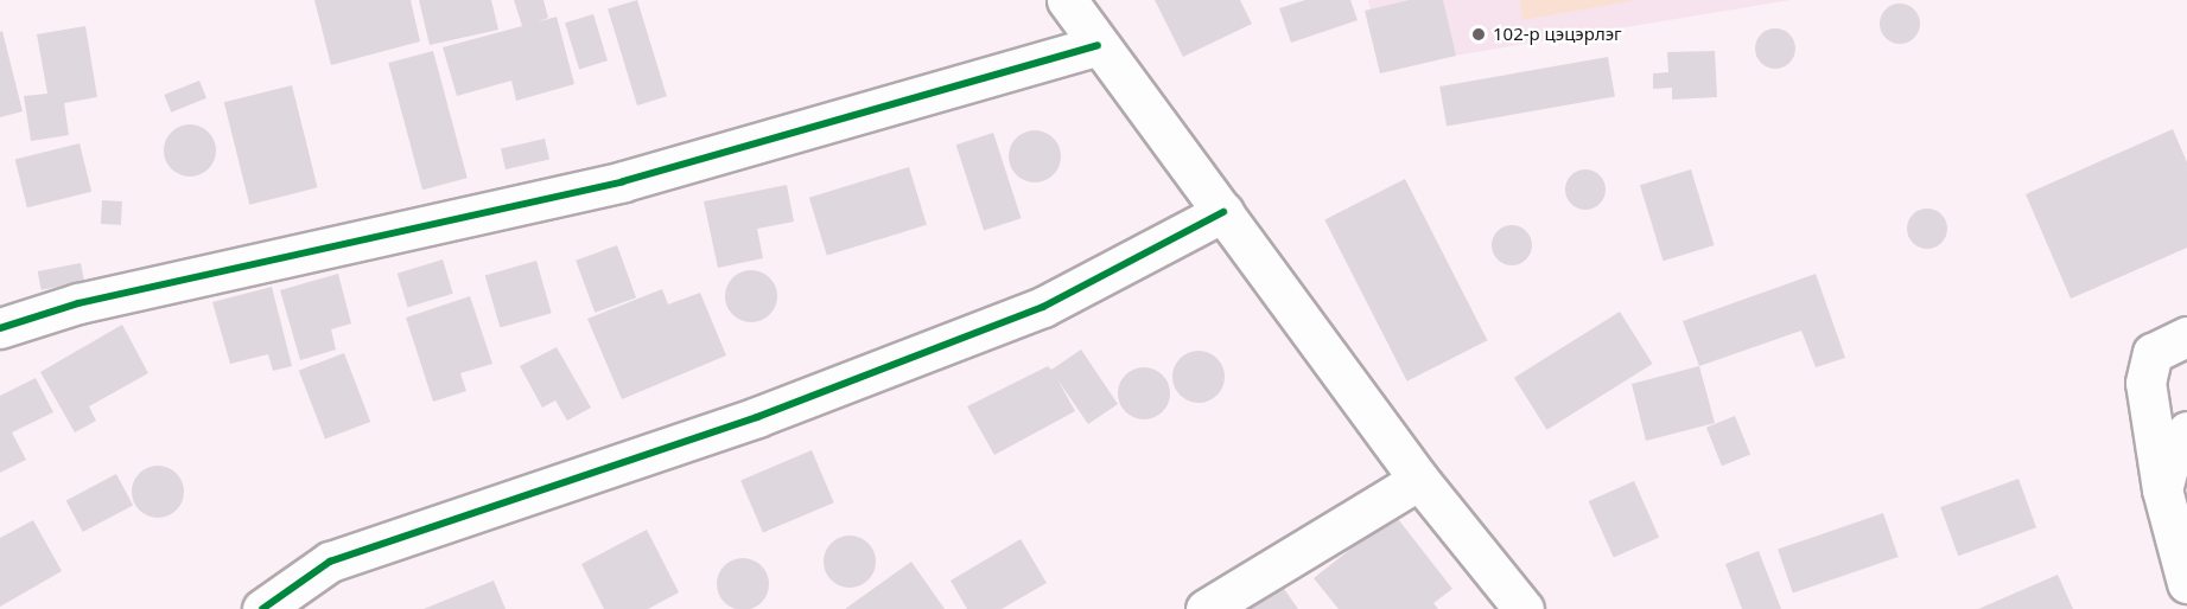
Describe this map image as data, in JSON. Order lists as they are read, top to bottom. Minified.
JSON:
{"places":["102-р цэцэрлэг"]}
